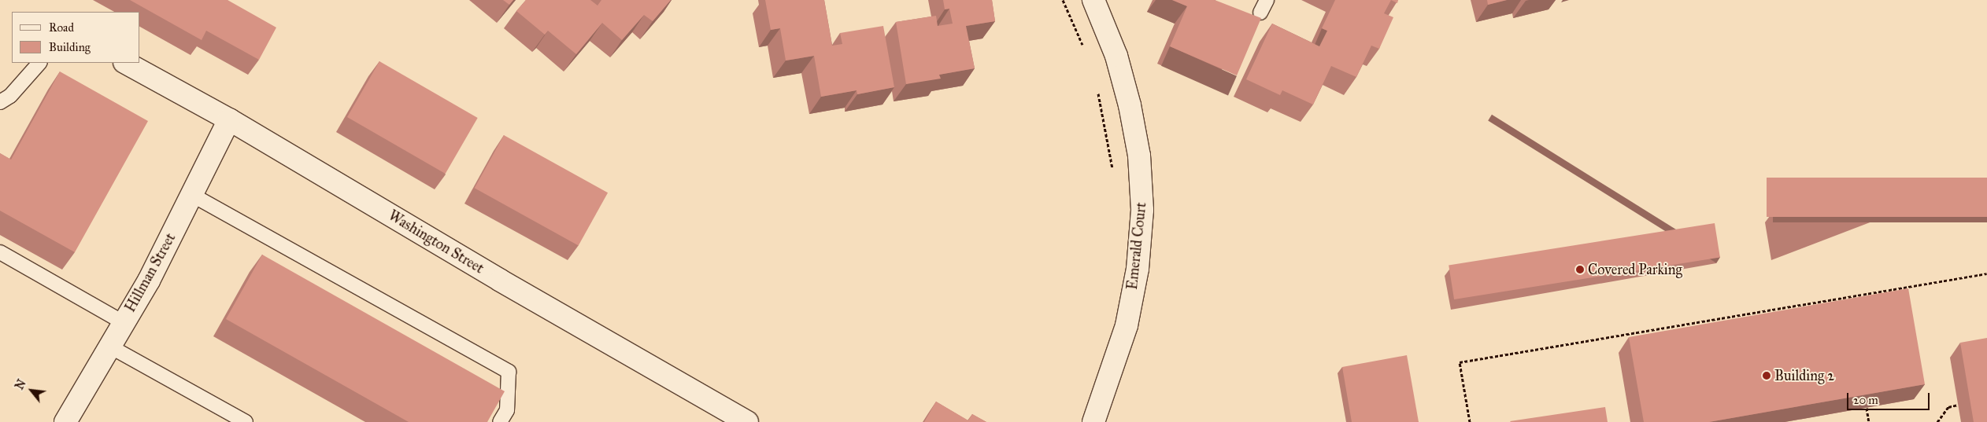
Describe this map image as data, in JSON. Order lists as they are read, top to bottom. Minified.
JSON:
{"streets":{"street":["Washington Street","Emerald Court","Hillman Street"]},"crossings":[["Washington Street","Hillman Street"]],"places":["Covered Parking","Building 2"],"legend":["Road","Building"],"scale_bar":"20 m","north":"top left"}
